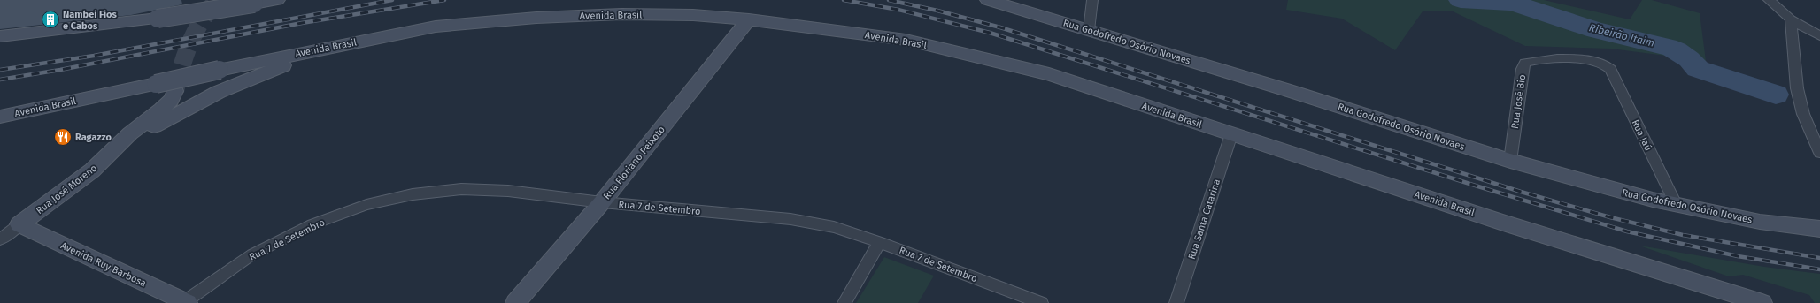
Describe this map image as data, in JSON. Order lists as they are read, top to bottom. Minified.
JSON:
{"streets":{"main road":["Avenida Brasil","Rua Godofredo Osório Novaes","Rua Floriano Peixoto","Rua José Moreno","Avenida Ruy Barbosa"],"street":["Rua José Bio","Rua Jaú","Rua 7 de Setembro","Rua Santa Catarina"]},"crossings":[["Avenida Brasil","Rua Floriano Peixoto"],["Avenida Brasil","Rua Santa Catarina"],["Rua Godofredo Osório Novaes","Rua José Bio"],["Rua Godofredo Osório Novaes","Rua Jaú"],["Rua José Bio","Rua Jaú"],["Rua Floriano Peixoto","Rua 7 de Setembro"],["Rua José Moreno","Avenida Ruy Barbosa"],["Rua 7 de Setembro","Avenida Ruy Barbosa"]],"water":["Ribeirão Itaim"],"places":{"building":["Nambei Fios e Cabos"],"restaurant":["Ragazzo"]}}
